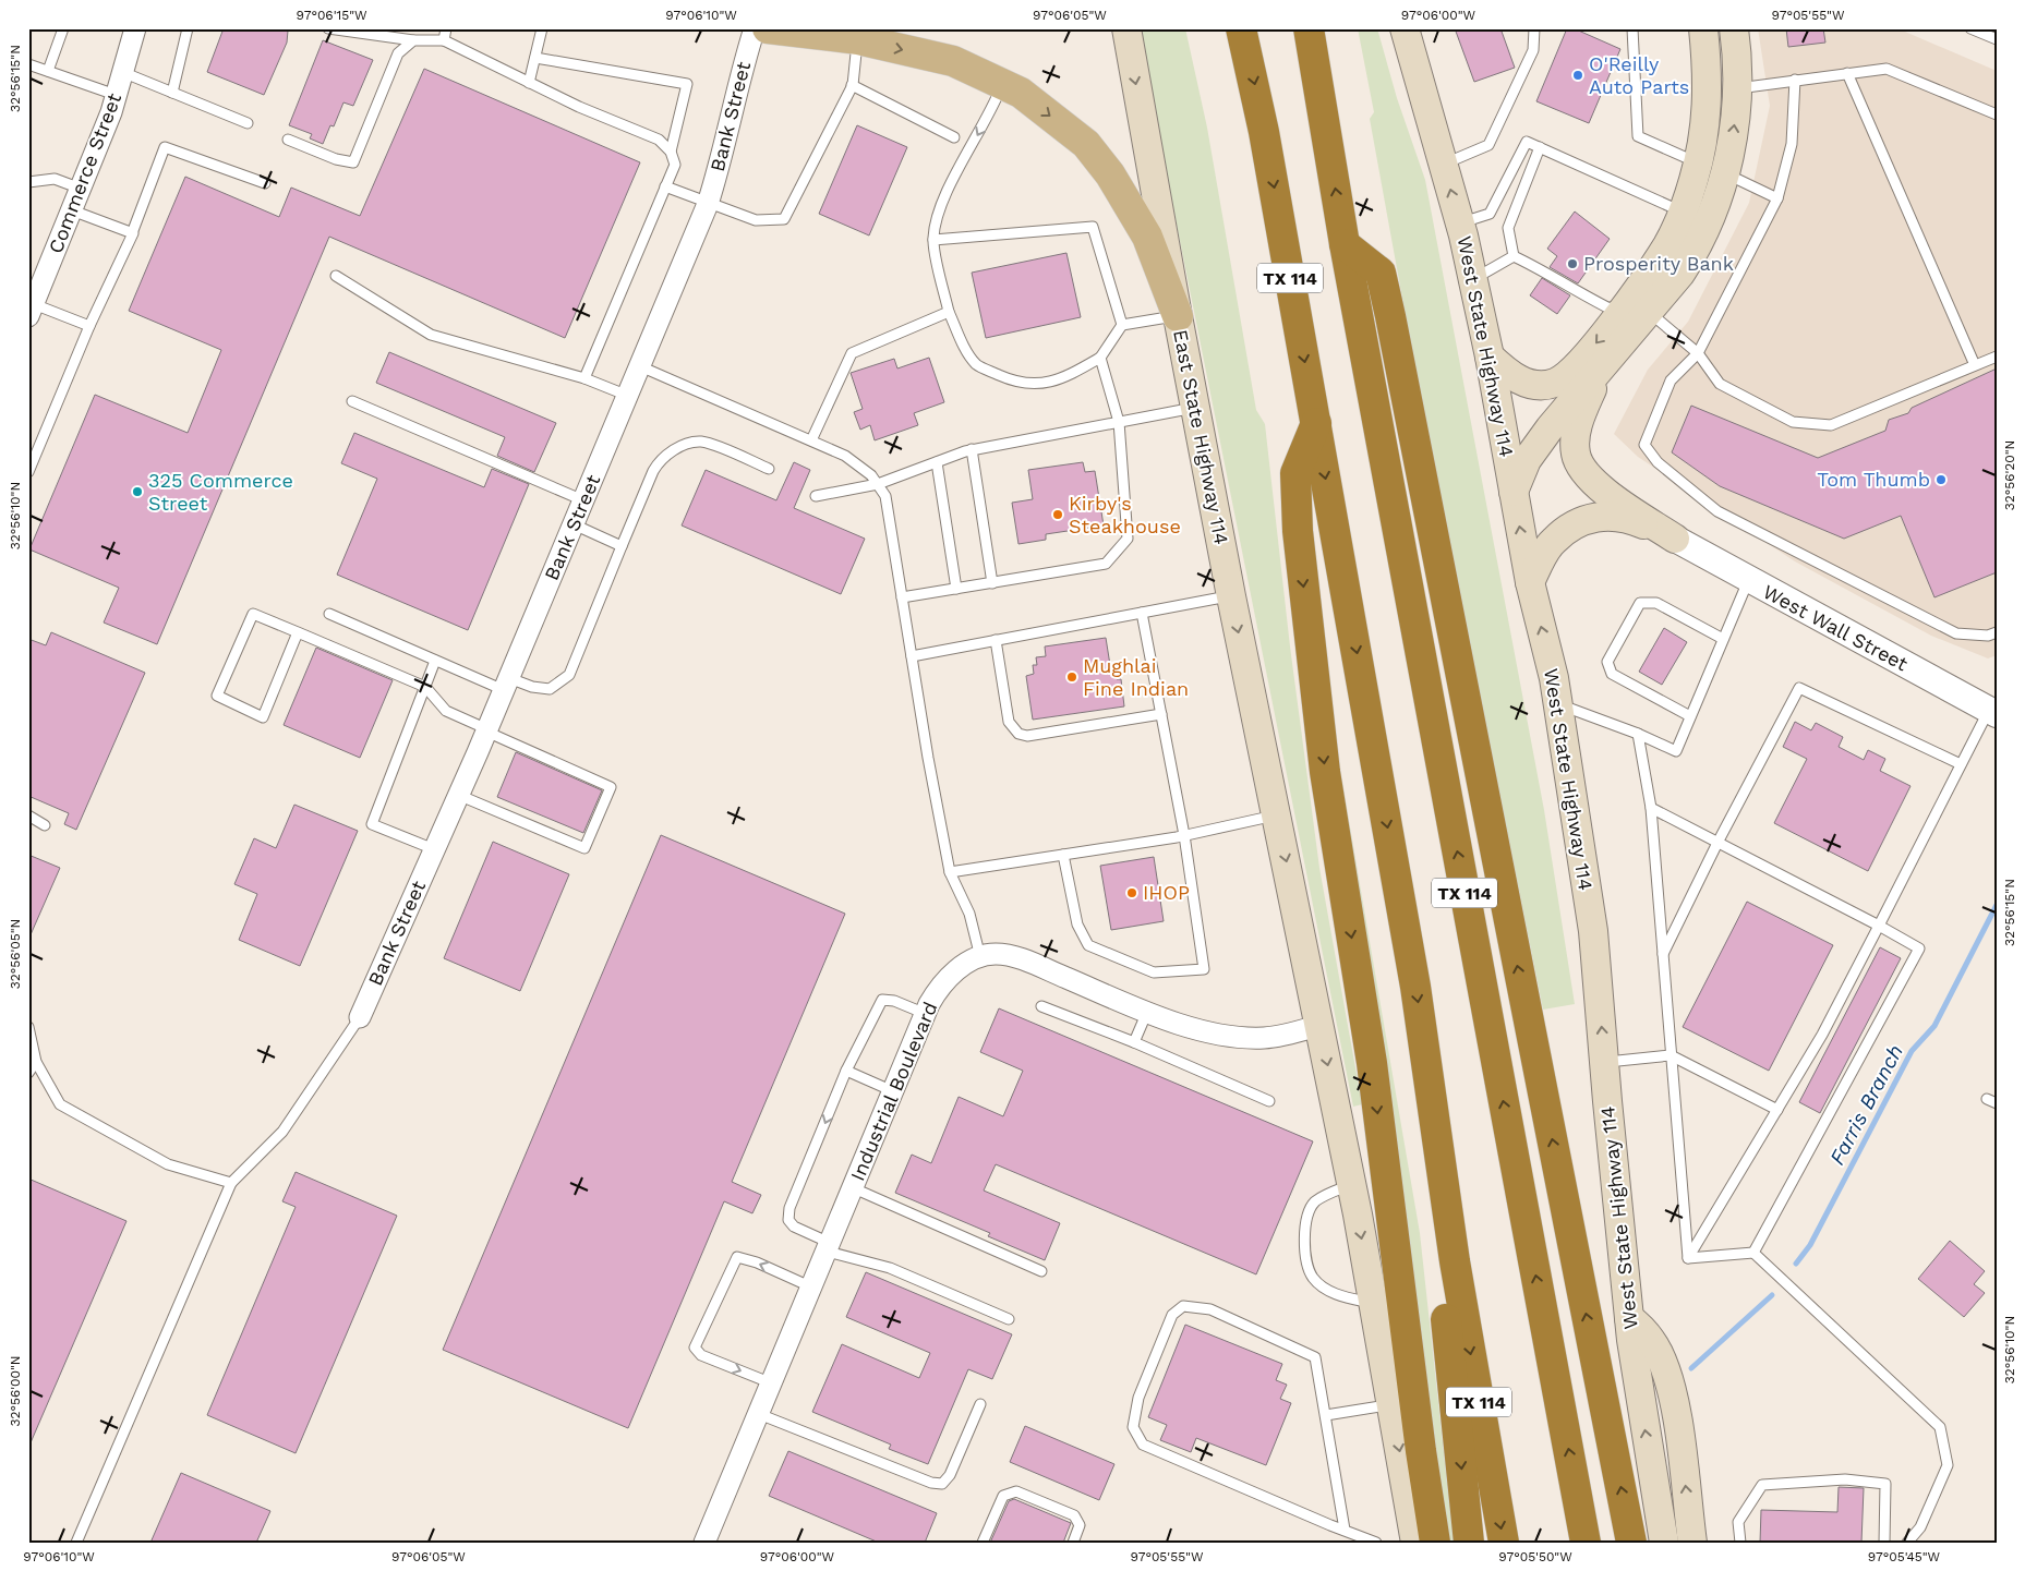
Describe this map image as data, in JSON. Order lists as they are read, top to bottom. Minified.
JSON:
{"streets":{"highway":["TX 114"],"main road":["West State Highway 114","East State Highway 114"],"street":["Bank Street","Commerce Street","West Wall Street","Industrial Boulevard"]},"crossings":[["East State Highway 114","Industrial Boulevard"]],"one_way":["East State Highway 114"],"water":["Farris Branch"],"places":["O'Reilly Auto Parts","Prosperity Bank","Tom Thumb","325 Commerce Street","Kirby's Steakhouse","Mughlai Fine Indian","IHOP"],"coordinates":["97°06'15\"W","97°06'10\"W","97°06'05\"W","97°06'00\"W","97°05'55\"W","32°56'15\"N","32°56'20\"N","32°56'10\"N","32°56'05\"N","32°56'00\"N","97°05'50\"W","97°05'45\"W"]}
